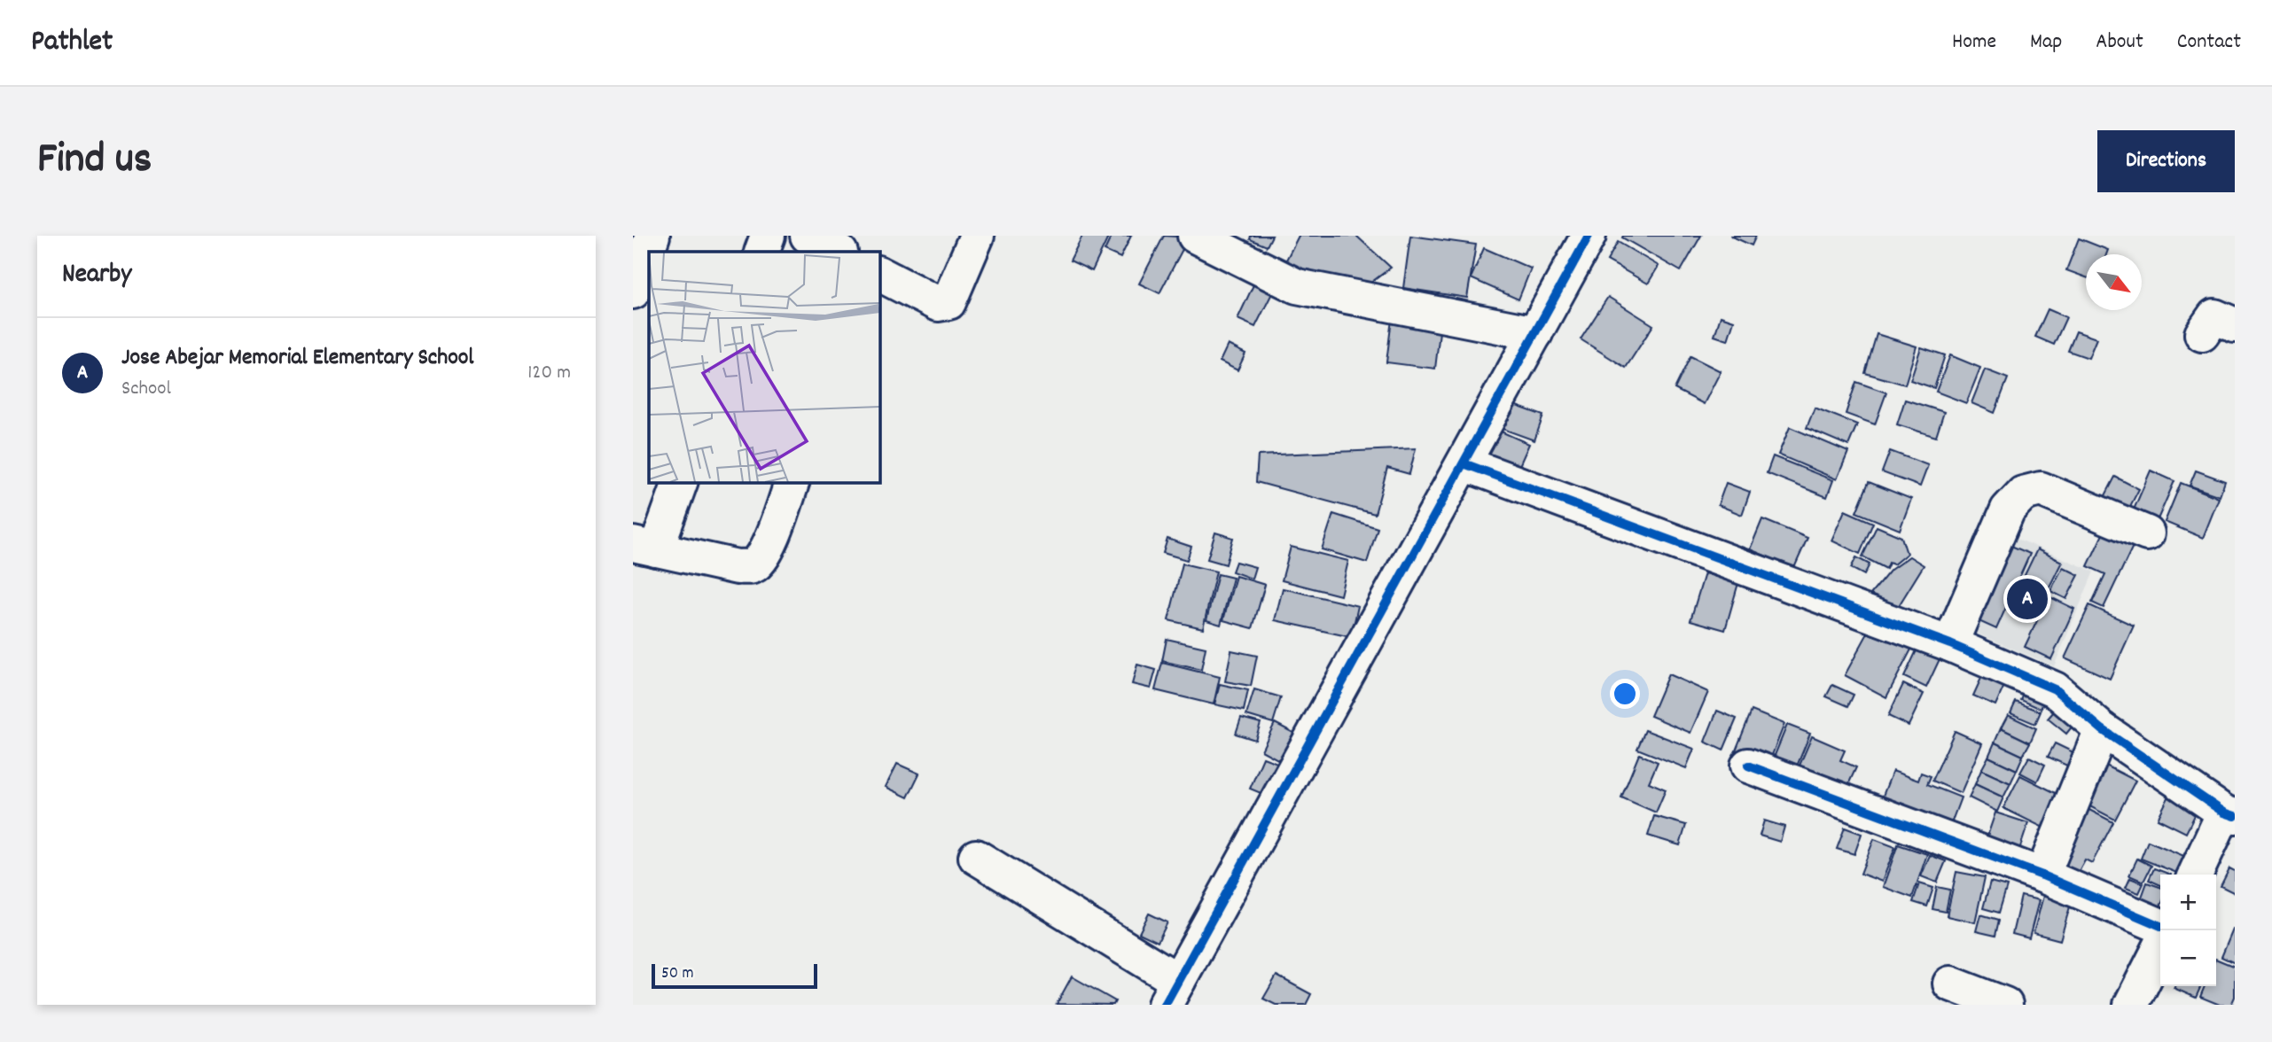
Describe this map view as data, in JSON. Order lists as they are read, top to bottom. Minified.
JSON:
{"scale_bar":"50 m","north":"bottom right","page":{"header":"Pathlet","nav":["Home","Map","About","Contact"],"title":"Find us","buttons":"Directions","heading":"Nearby","list":[{"mark":"A","name":"Jose Abejar Memorial Elementary School","note":"School","value":"120 m"}],"pins":"A","map_buttons":["+","−"],"scale":"50 m"}}
